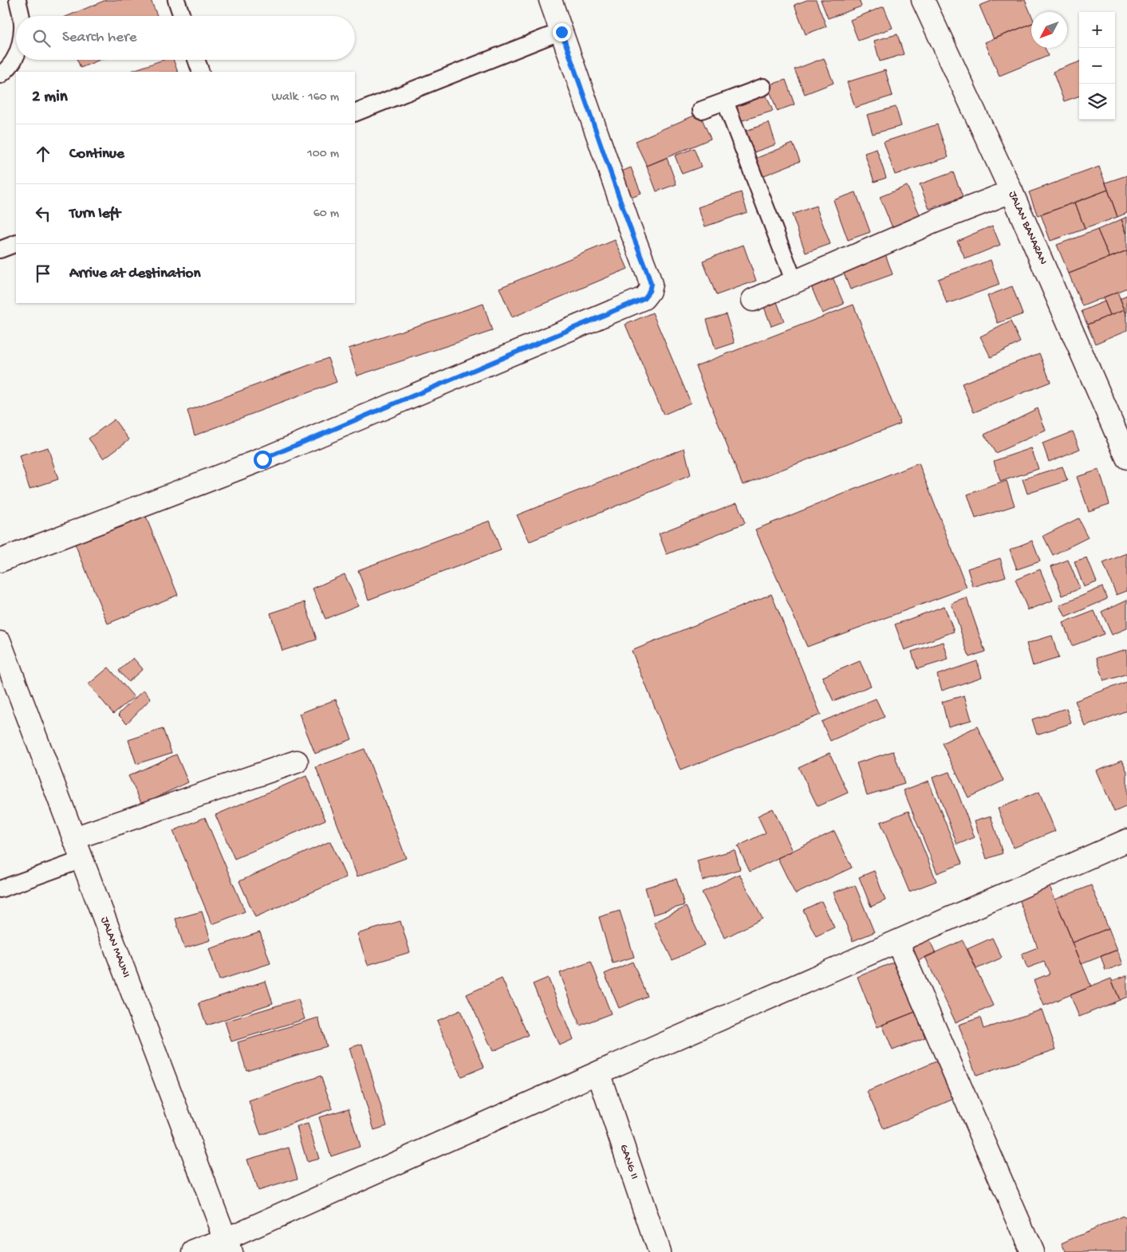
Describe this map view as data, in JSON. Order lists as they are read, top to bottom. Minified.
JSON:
{"streets":{"street":["JALAN BANARAN","JALAN MAUNI","GANG II"]},"north":"bottom left","page":{"map_buttons":["+","−"],"search":"Search here","heading":["2 min","Walk · 160 m"],"list":[["Continue","100 m"],["Turn left","60 m"],"Arrive at destination"]}}
